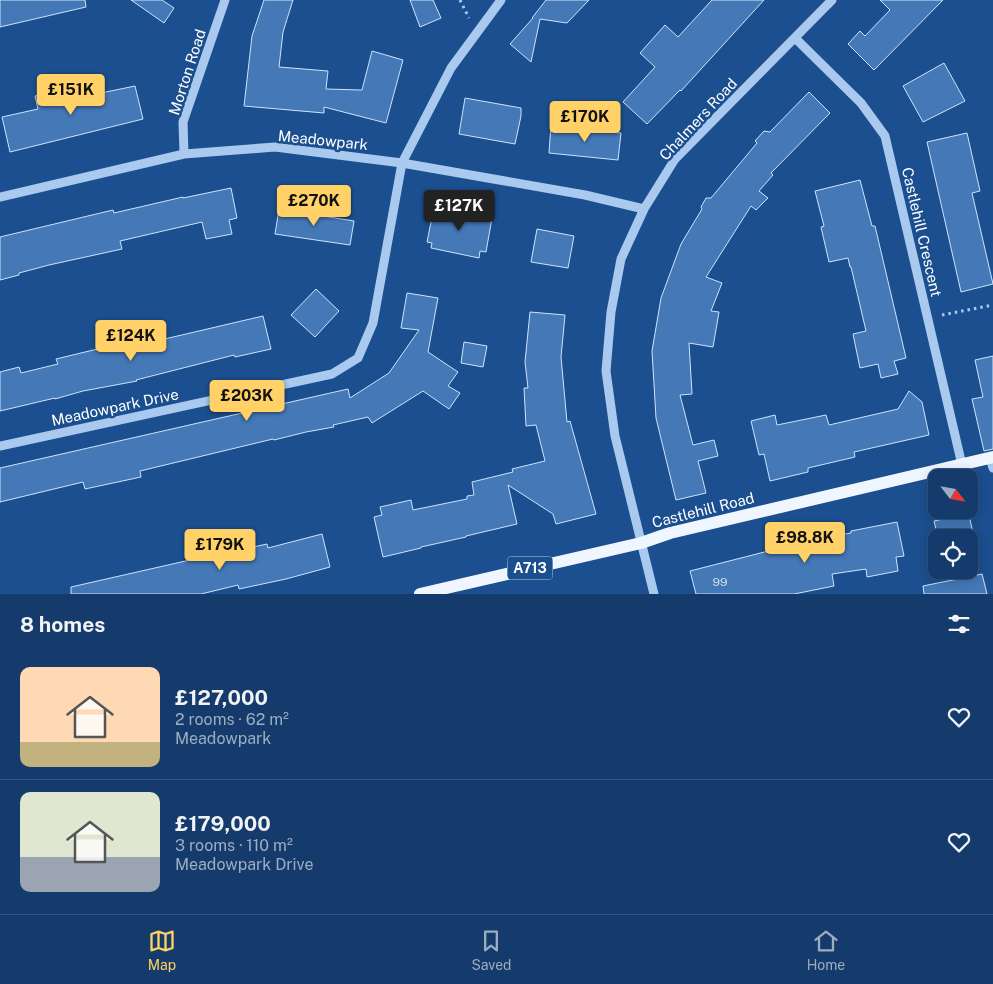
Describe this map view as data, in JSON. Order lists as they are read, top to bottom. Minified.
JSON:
{"streets":{"main road":["Castlehill Road","A713"],"street":["Morton Road","Chalmers Road","Meadowpark","Castlehill Crescent","Meadowpark Drive"]},"crossings":[["Morton Road","Meadowpark"],["Chalmers Road","Meadowpark"],["Chalmers Road","Castlehill Crescent"],["Chalmers Road","Castlehill Road"],["Meadowpark","Meadowpark Drive"],["Castlehill Crescent","Castlehill Road"]],"house_numbers":["99"],"north":"bottom right","page":{"price":["£151K","£170K","£270K","£127K","£124K","£203K","£98.8K","£179K"],"heading":"8 homes","list":[{"name":"£127,000","note":"2 rooms · 62 m² · Meadowpark"},{"name":"£179,000","note":"3 rooms · 110 m² · Meadowpark Drive"}],"tabs":["Map","Saved","Home"]}}
